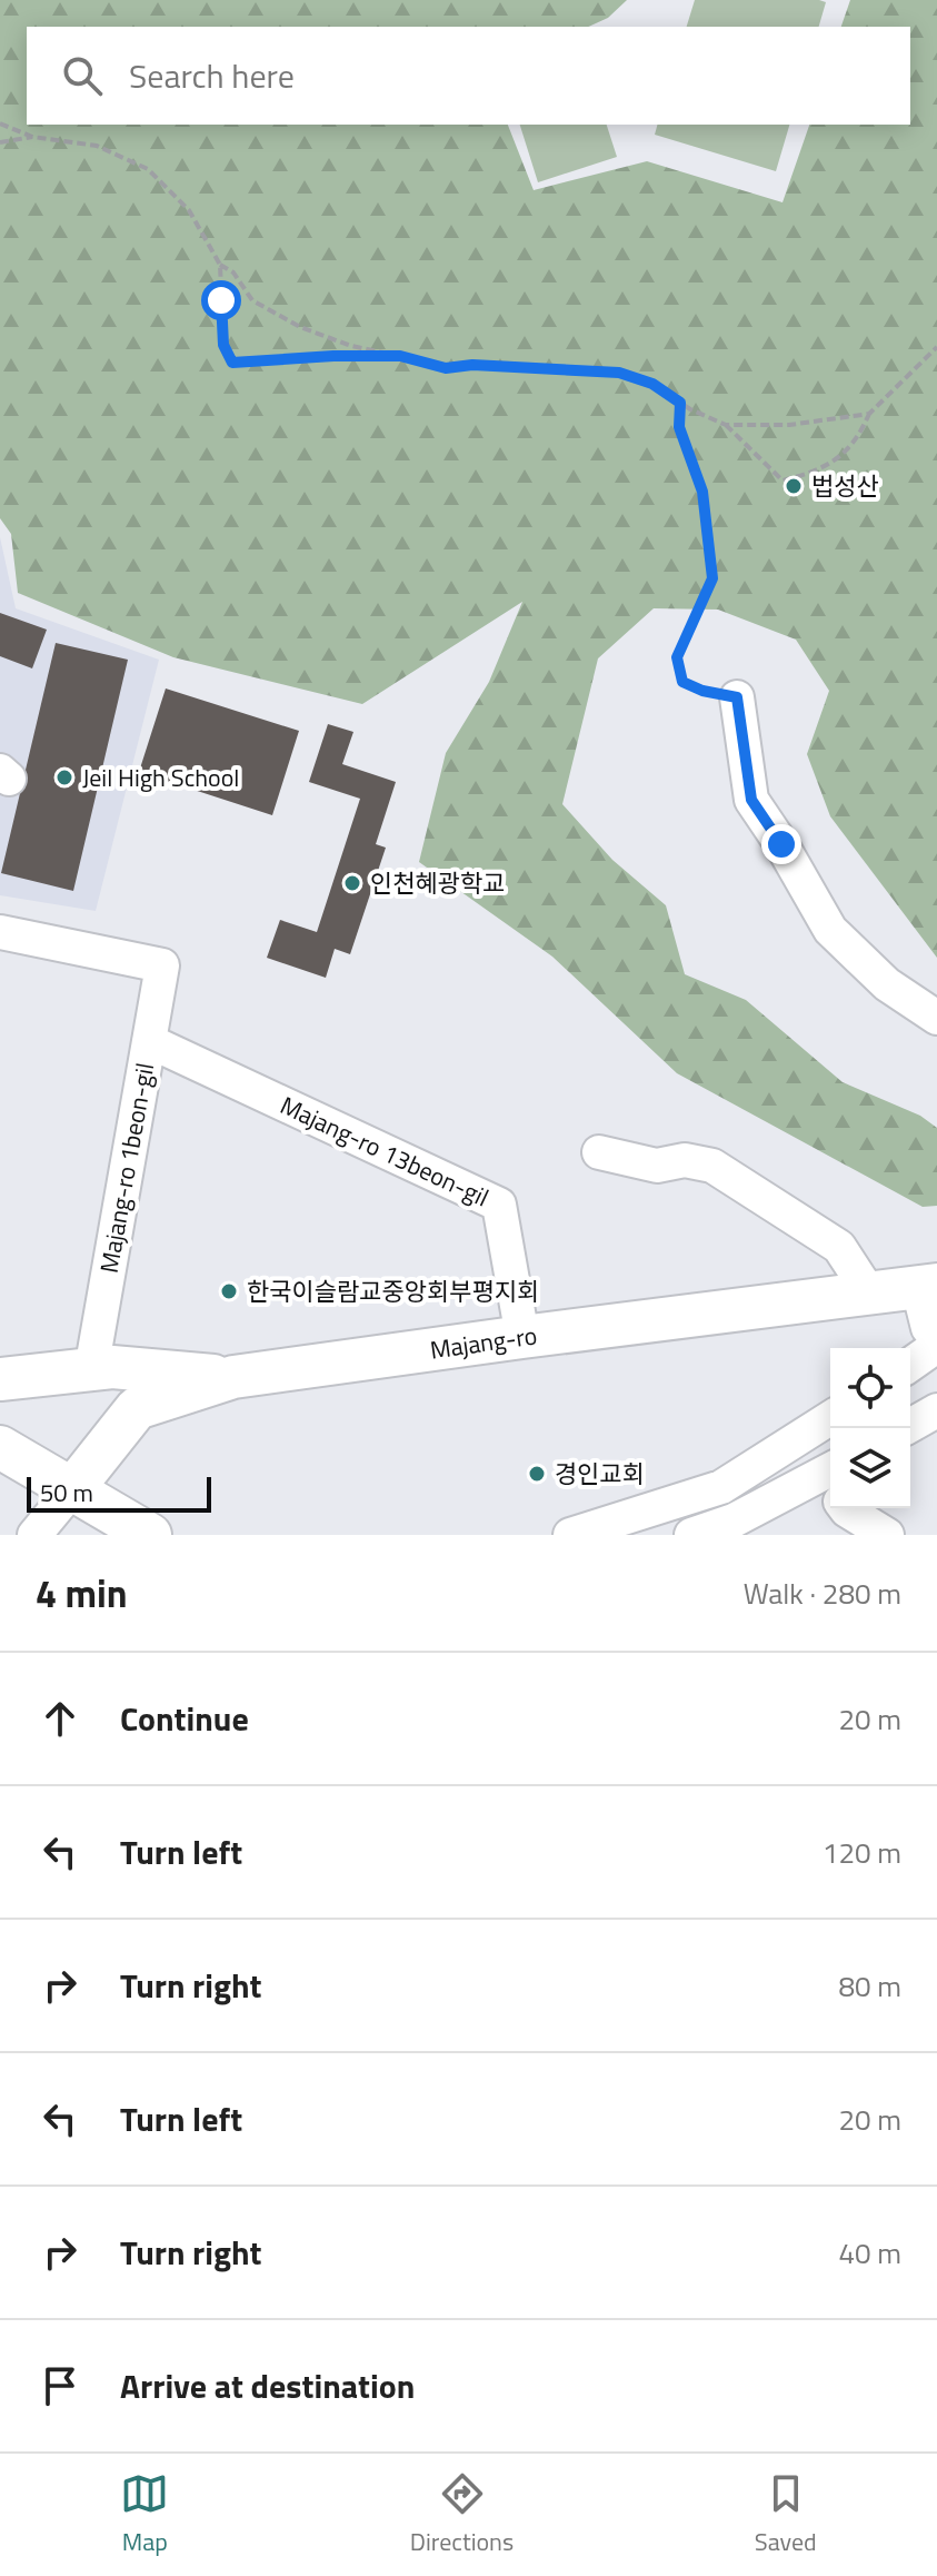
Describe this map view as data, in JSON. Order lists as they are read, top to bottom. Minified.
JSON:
{"streets":{"main road":["Majang-ro"],"street":["Majang-ro 13beon-gil","Majang-ro 1beon-gil"]},"crossings":[["Majang-ro 13beon-gil","Majang-ro 1beon-gil"],["Majang-ro 13beon-gil","Majang-ro"]],"places":["법성산","Jeil High School","인천혜광학교","한국이슬람교중앙회부평지회","경인교회"],"scale_bar":"50 m","page":{"search":"Search here","scale":"50 m","heading":["4 min","Walk · 280 m"],"list":[["Continue","20 m"],["Turn left","120 m"],["Turn right","80 m"],["Turn left","20 m"],["Turn right","40 m"],"Arrive at destination"],"nav":["Map","Directions","Saved"]}}
